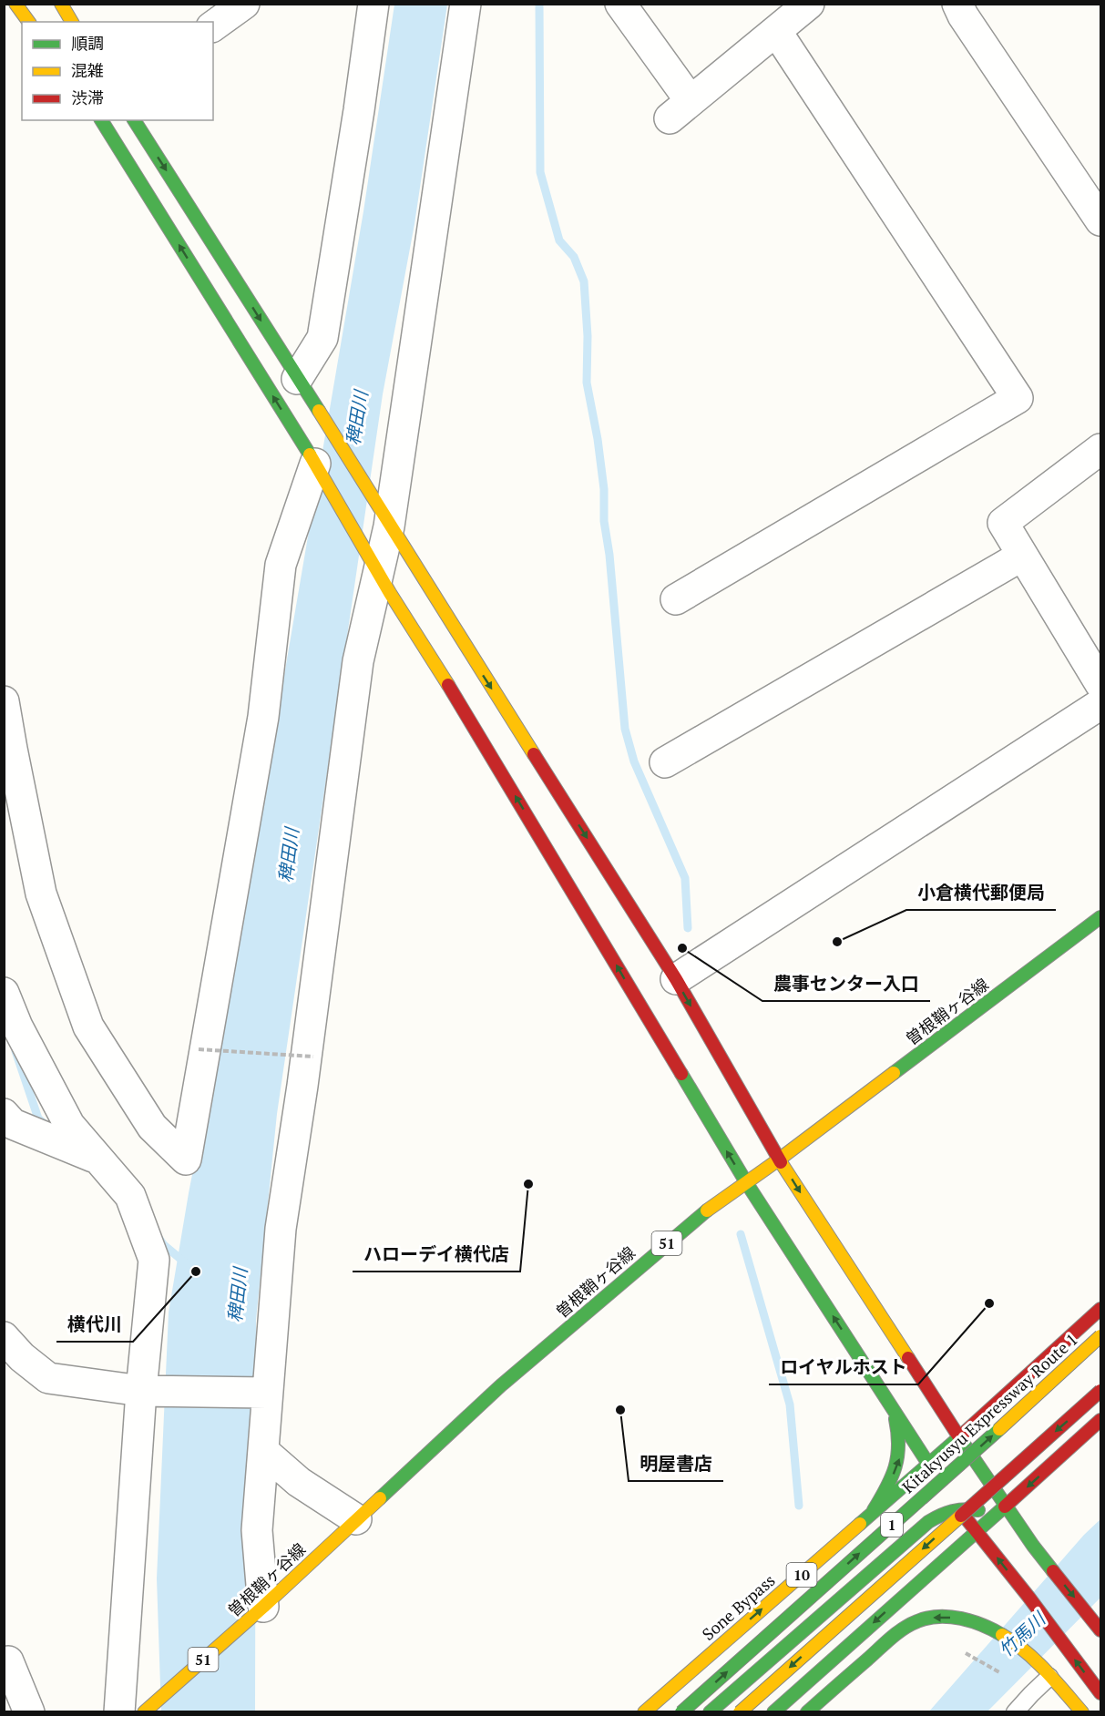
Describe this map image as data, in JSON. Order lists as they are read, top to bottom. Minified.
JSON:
{"streets":{"main road":["曽根鞘ヶ谷線","51","Kitakyusyu Expressway Route 1","1","10","Sone Bypass"]},"water":["稗田川","竹馬川"],"places":["小倉横代郵便局","農事センター入口","ハローデイ横代店","横代川","ロイヤルホスト","明屋書店"],"legend":["順調","混雑","渋滞"]}
